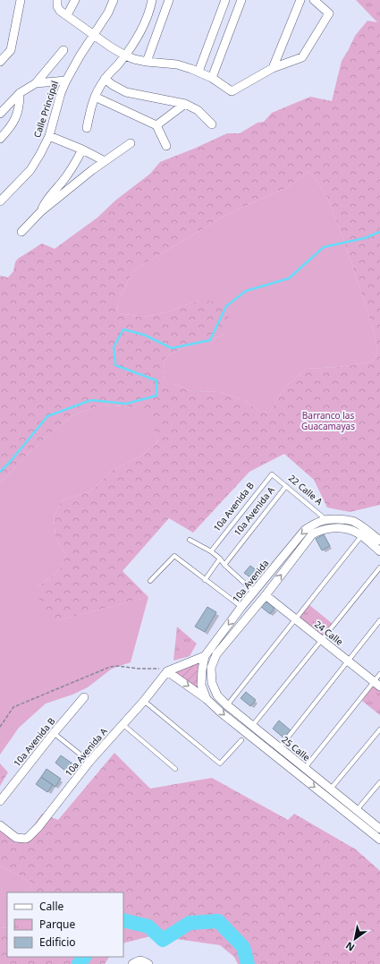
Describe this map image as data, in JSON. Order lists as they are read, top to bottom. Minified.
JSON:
{"streets":{"street":["Calle Principal","10a Avenida B","10a Avenida A","10a Avenida","24 Calle","25 Calle"],"lane":["22 Calle A"]},"crossings":[["22 Calle A","10a Avenida B"],["22 Calle A","10a Avenida A"],["22 Calle A","10a Avenida"],["10a Avenida A","25 Calle"],["10a Avenida","25 Calle"],["24 Calle","25 Calle"]],"parks":["Barranco las Guacamayas"],"legend":["Calle","Parque","Edificio"],"north":"bottom left"}
